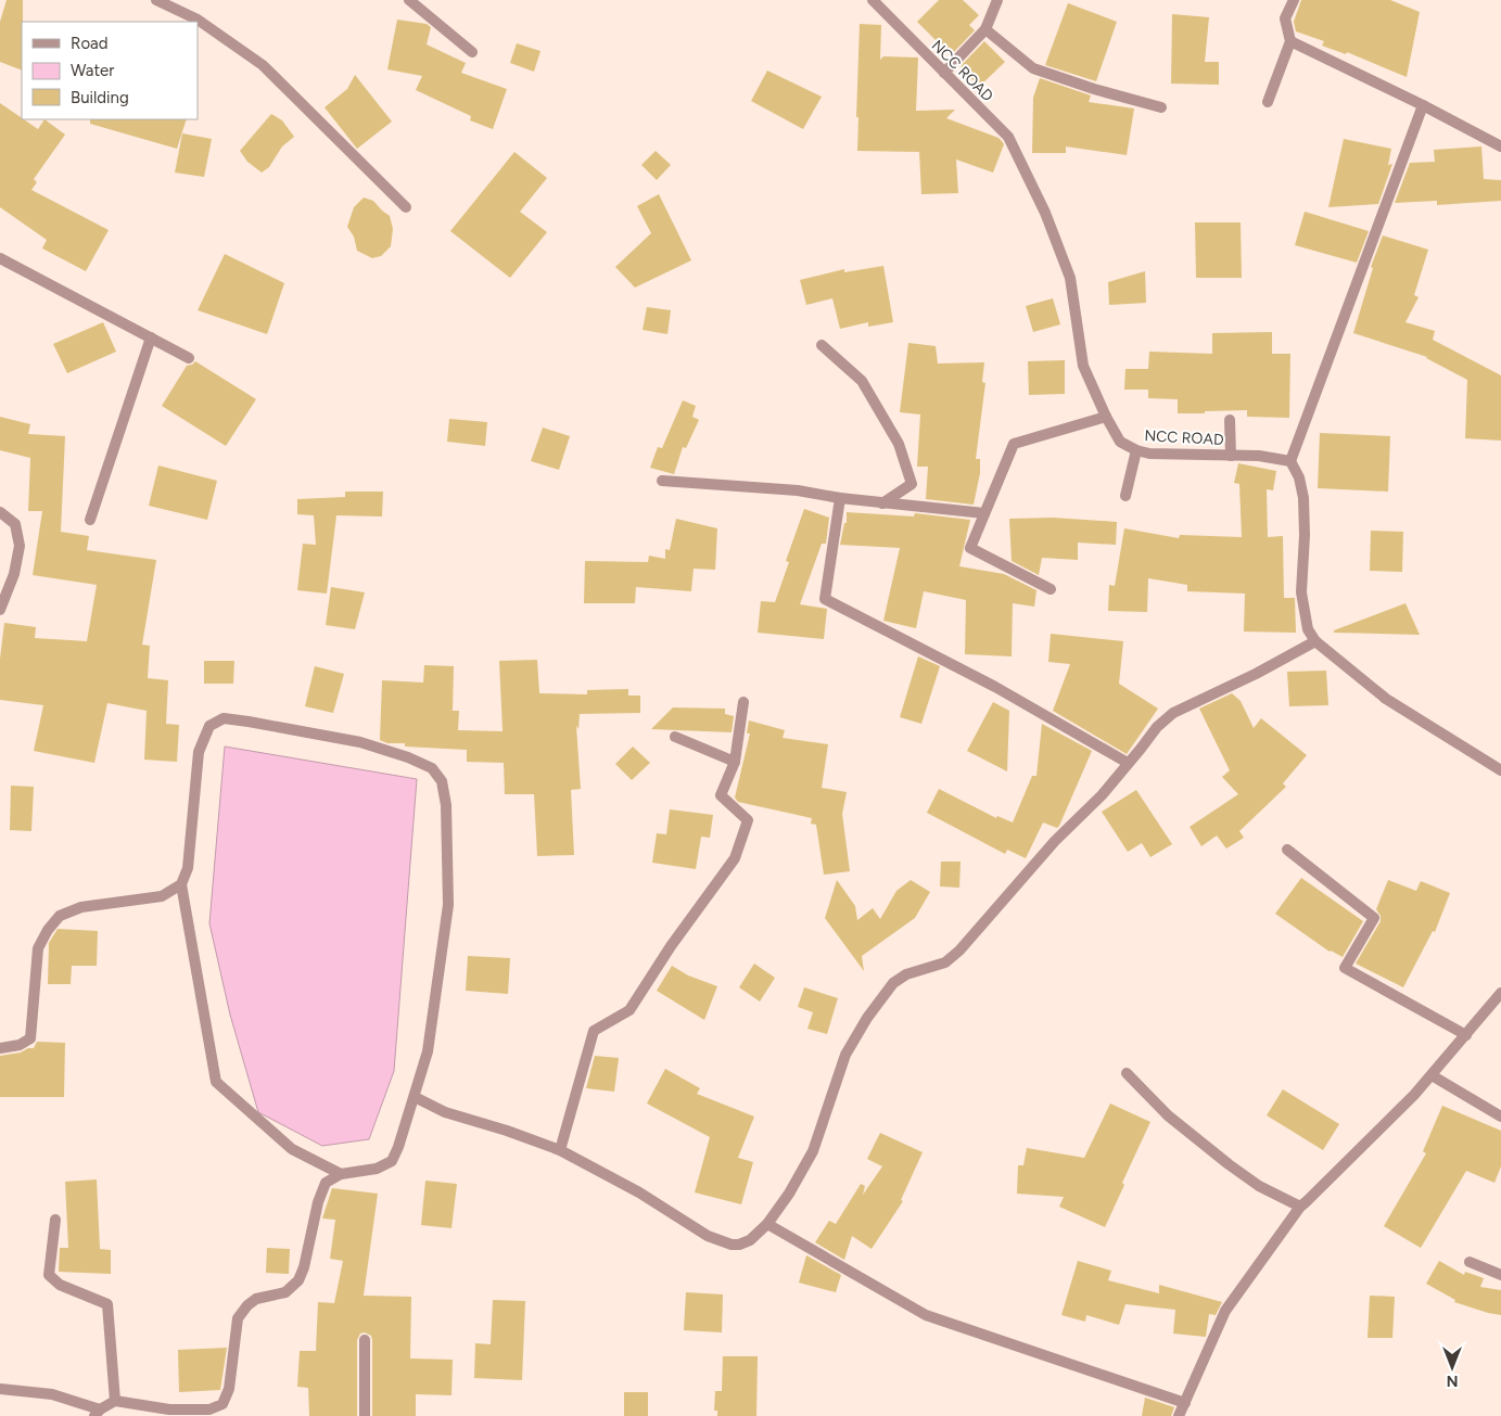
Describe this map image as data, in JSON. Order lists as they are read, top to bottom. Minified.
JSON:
{"streets":{"street":["NCC ROAD"]},"legend":["Road","Water","Building"],"north":"bottom"}
